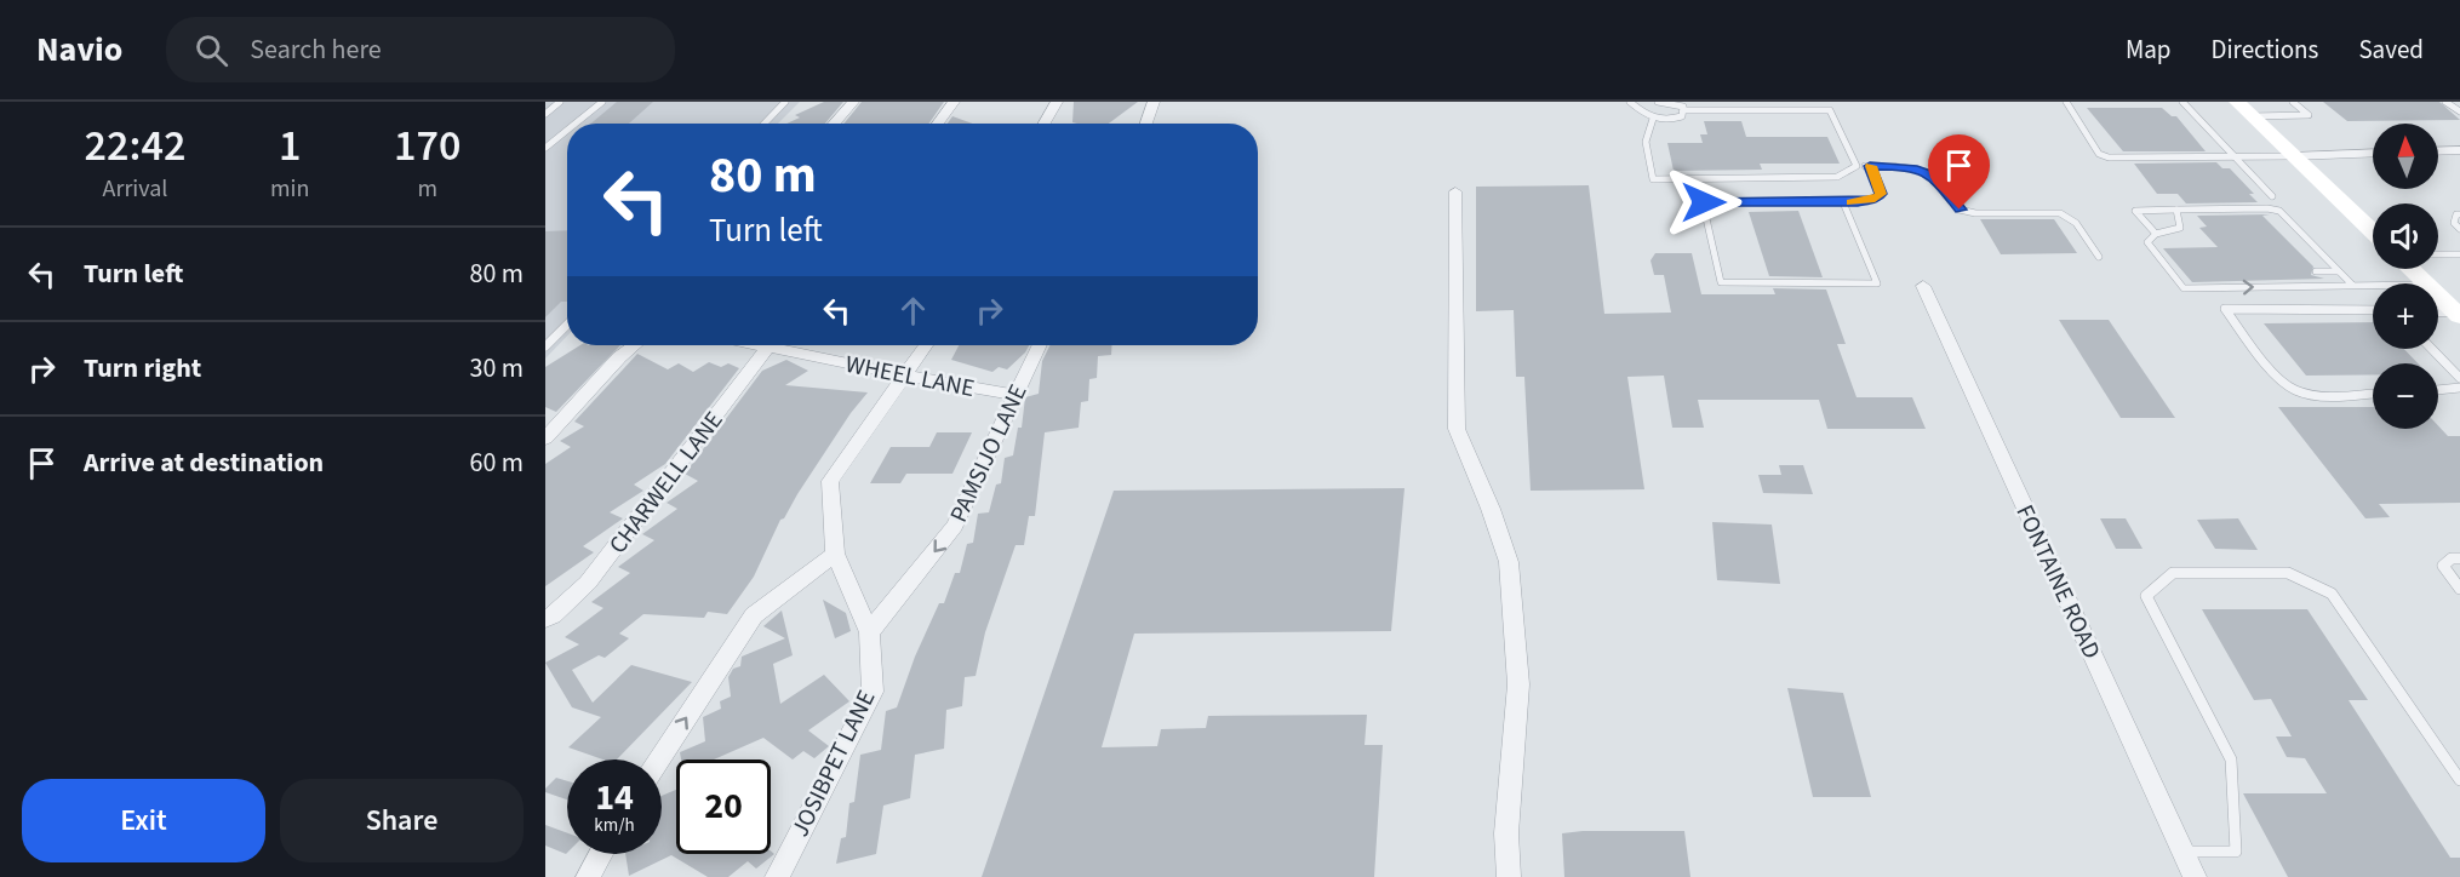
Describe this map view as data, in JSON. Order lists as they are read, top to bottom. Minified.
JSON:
{"streets":{"street":["WHEEL LANE","PAMSIJO LANE","CHARWELL LANE","FONTAINE ROAD","JOSIBPET LANE"]},"crossings":[["WHEEL LANE","PAMSIJO LANE"],["WHEEL LANE","JOSIBPET LANE"],["PAMSIJO LANE","JOSIBPET LANE"]],"one_way":["PAMSIJO LANE"],"north":"top","page":{"header":"Navio","search":"Search here","nav":["Map","Directions","Saved"],"eta":["22:42","Arrival","1","min","170","m"],"map_buttons":["+","−"],"turn":["80 m","Turn left"],"list":[{"name":"Turn left","value":"80 m"},{"name":"Turn right","value":"30 m"},{"name":"Arrive at destination","value":"60 m"}],"speed":"14 km/h","limit":"20","buttons":["Exit","Share"]}}
